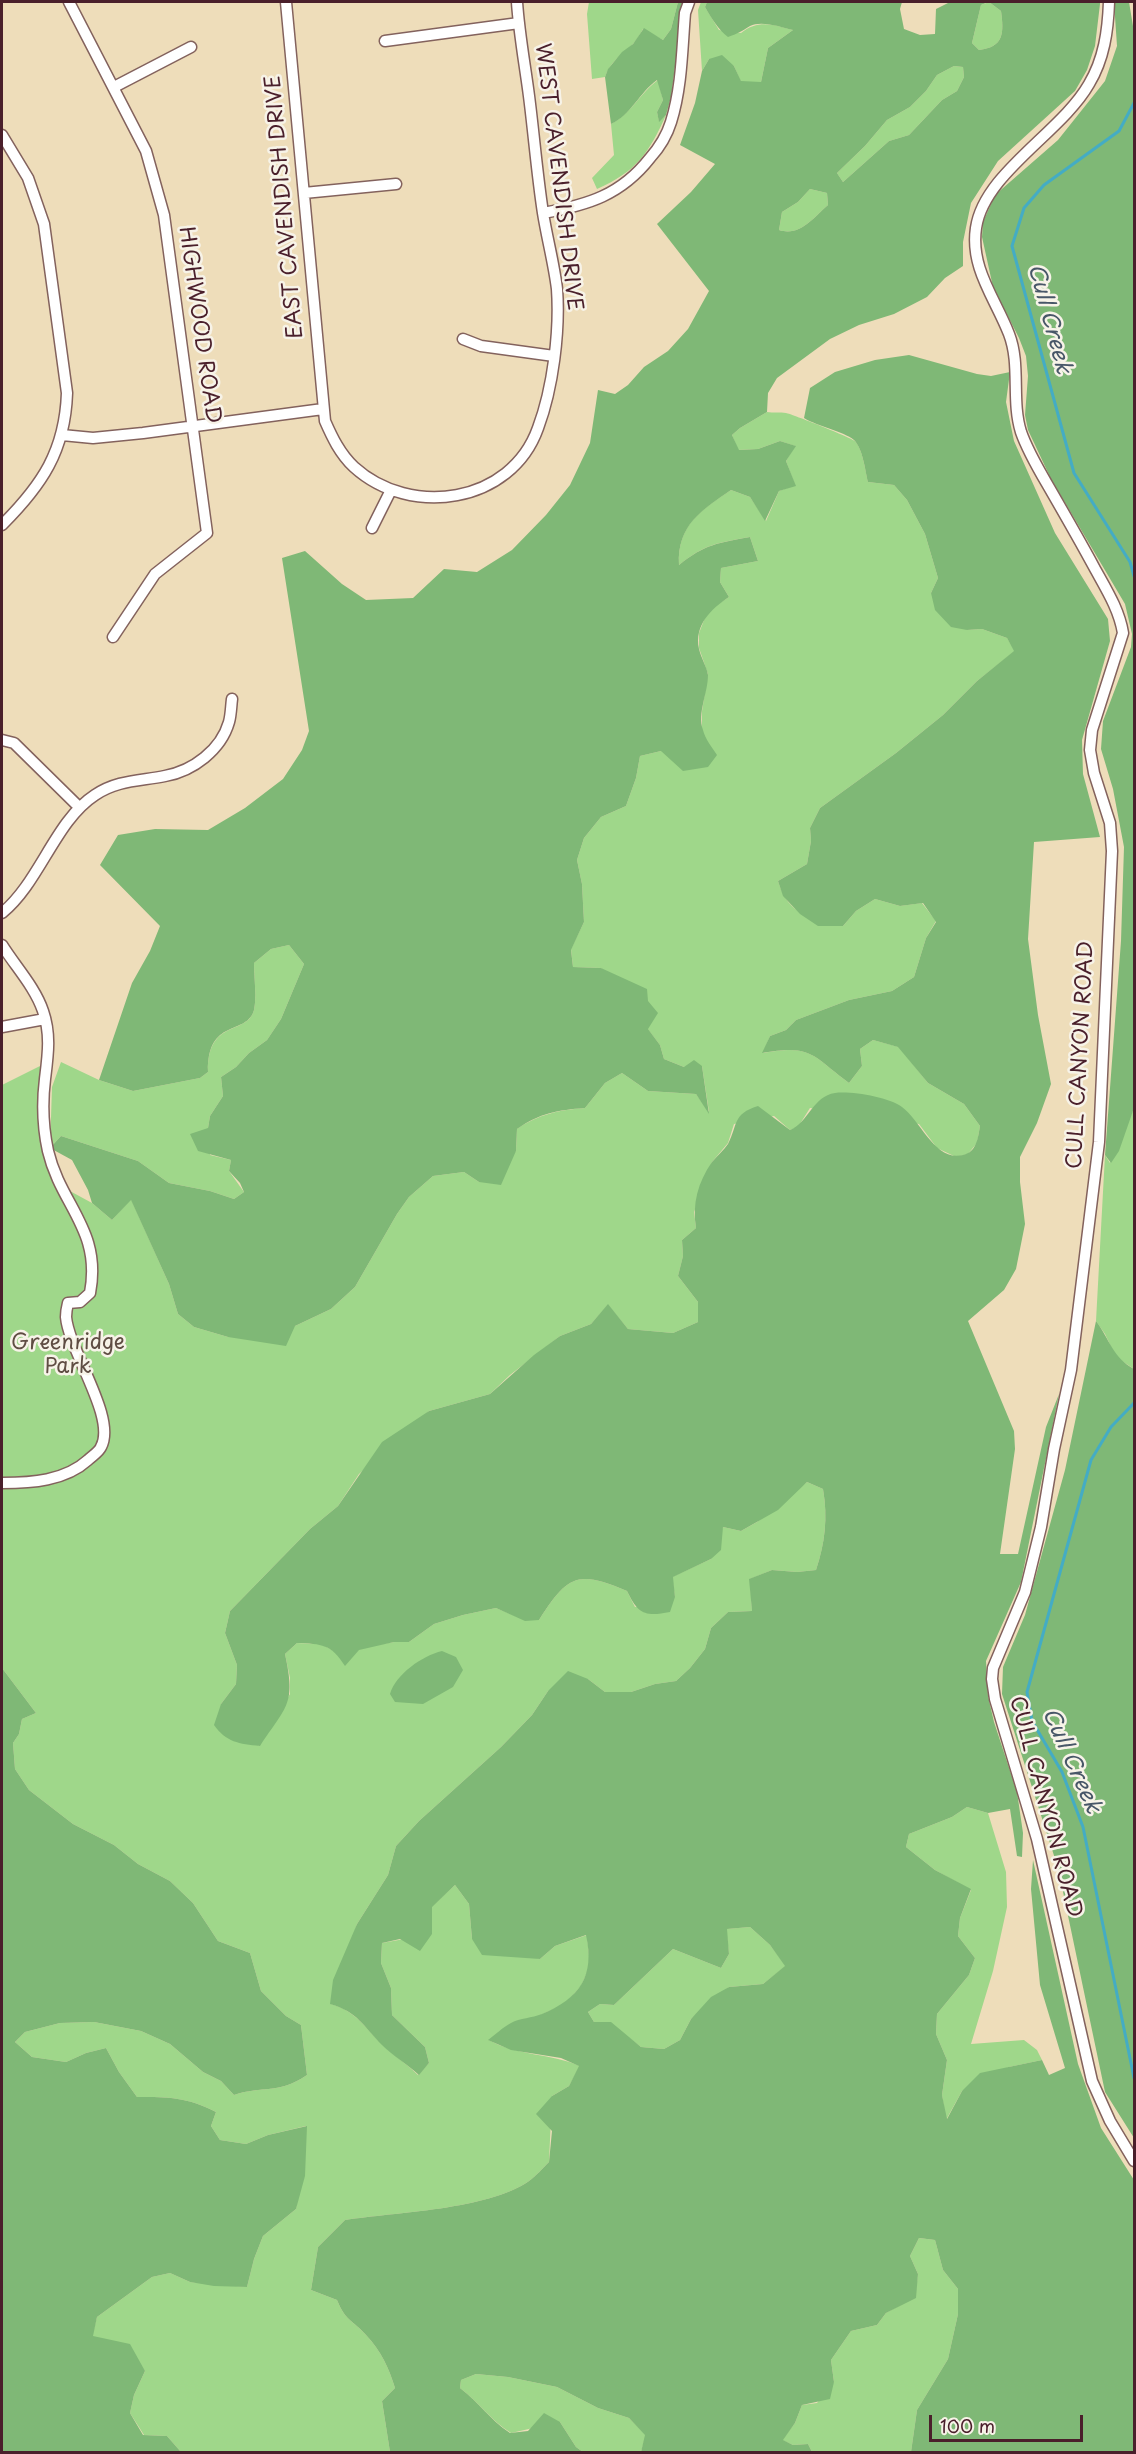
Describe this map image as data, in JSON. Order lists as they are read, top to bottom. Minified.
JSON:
{"streets":{"street":["WEST CAVENDISH DRIVE","EAST CAVENDISH DRIVE","HIGHWOOD ROAD","CULL CANYON ROAD"]},"crossings":[["WEST CAVENDISH DRIVE","EAST CAVENDISH DRIVE"]],"water":["Cull Creek"],"parks":["Greenridge Park"],"scale_bar":"100 m"}
